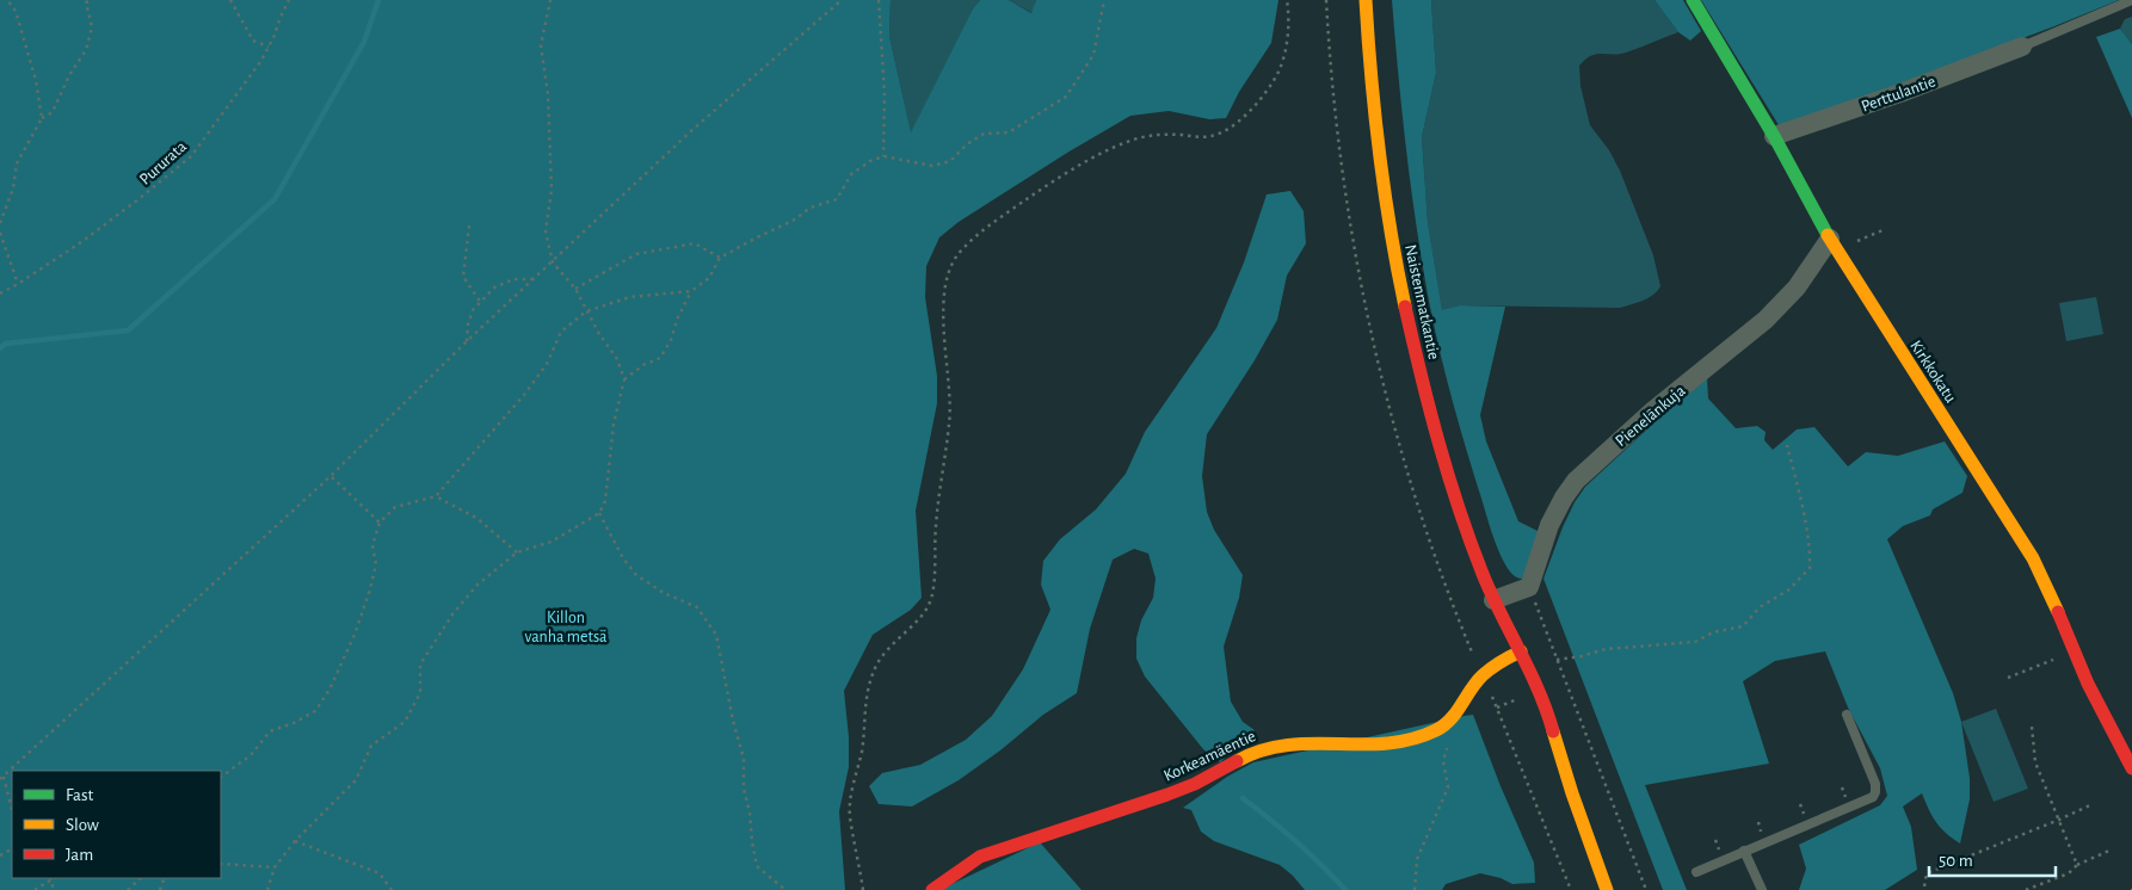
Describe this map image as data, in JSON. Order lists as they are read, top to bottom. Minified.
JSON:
{"streets":{"street":["Perttulantie","Naistenmatkantie","Kirkkokatu","Pienelänkuja","Korkeamäentie"],"path":["Pururata"]},"crossings":[["Perttulantie","Kirkkokatu"],["Naistenmatkantie","Korkeamäentie"],["Kirkkokatu","Pienelänkuja"]],"parks":["Killon vanha metsä"],"legend":["Fast","Slow","Jam"],"scale_bar":"50 m"}
